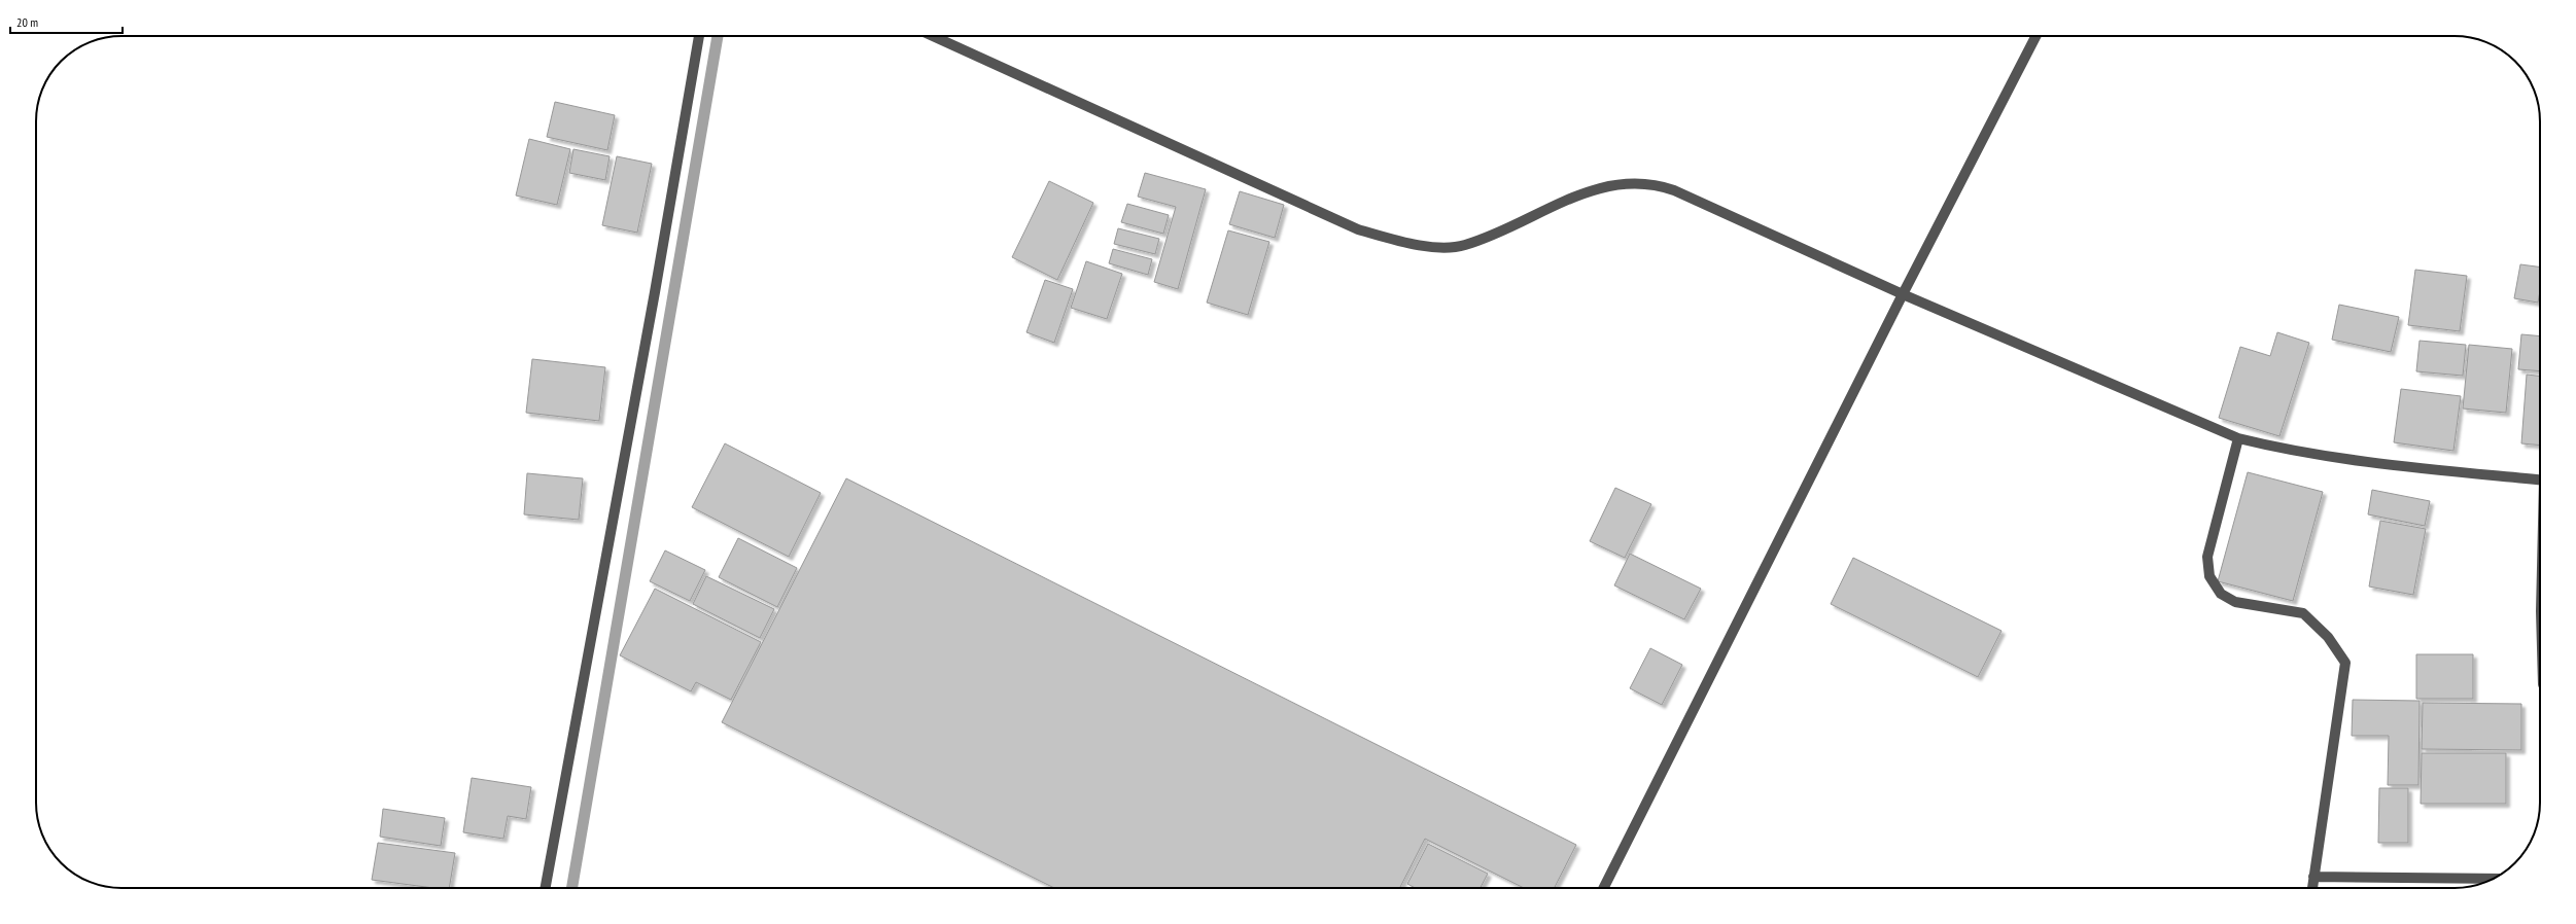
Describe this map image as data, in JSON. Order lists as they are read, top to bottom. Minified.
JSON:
{"scale_bar":"20 m"}
